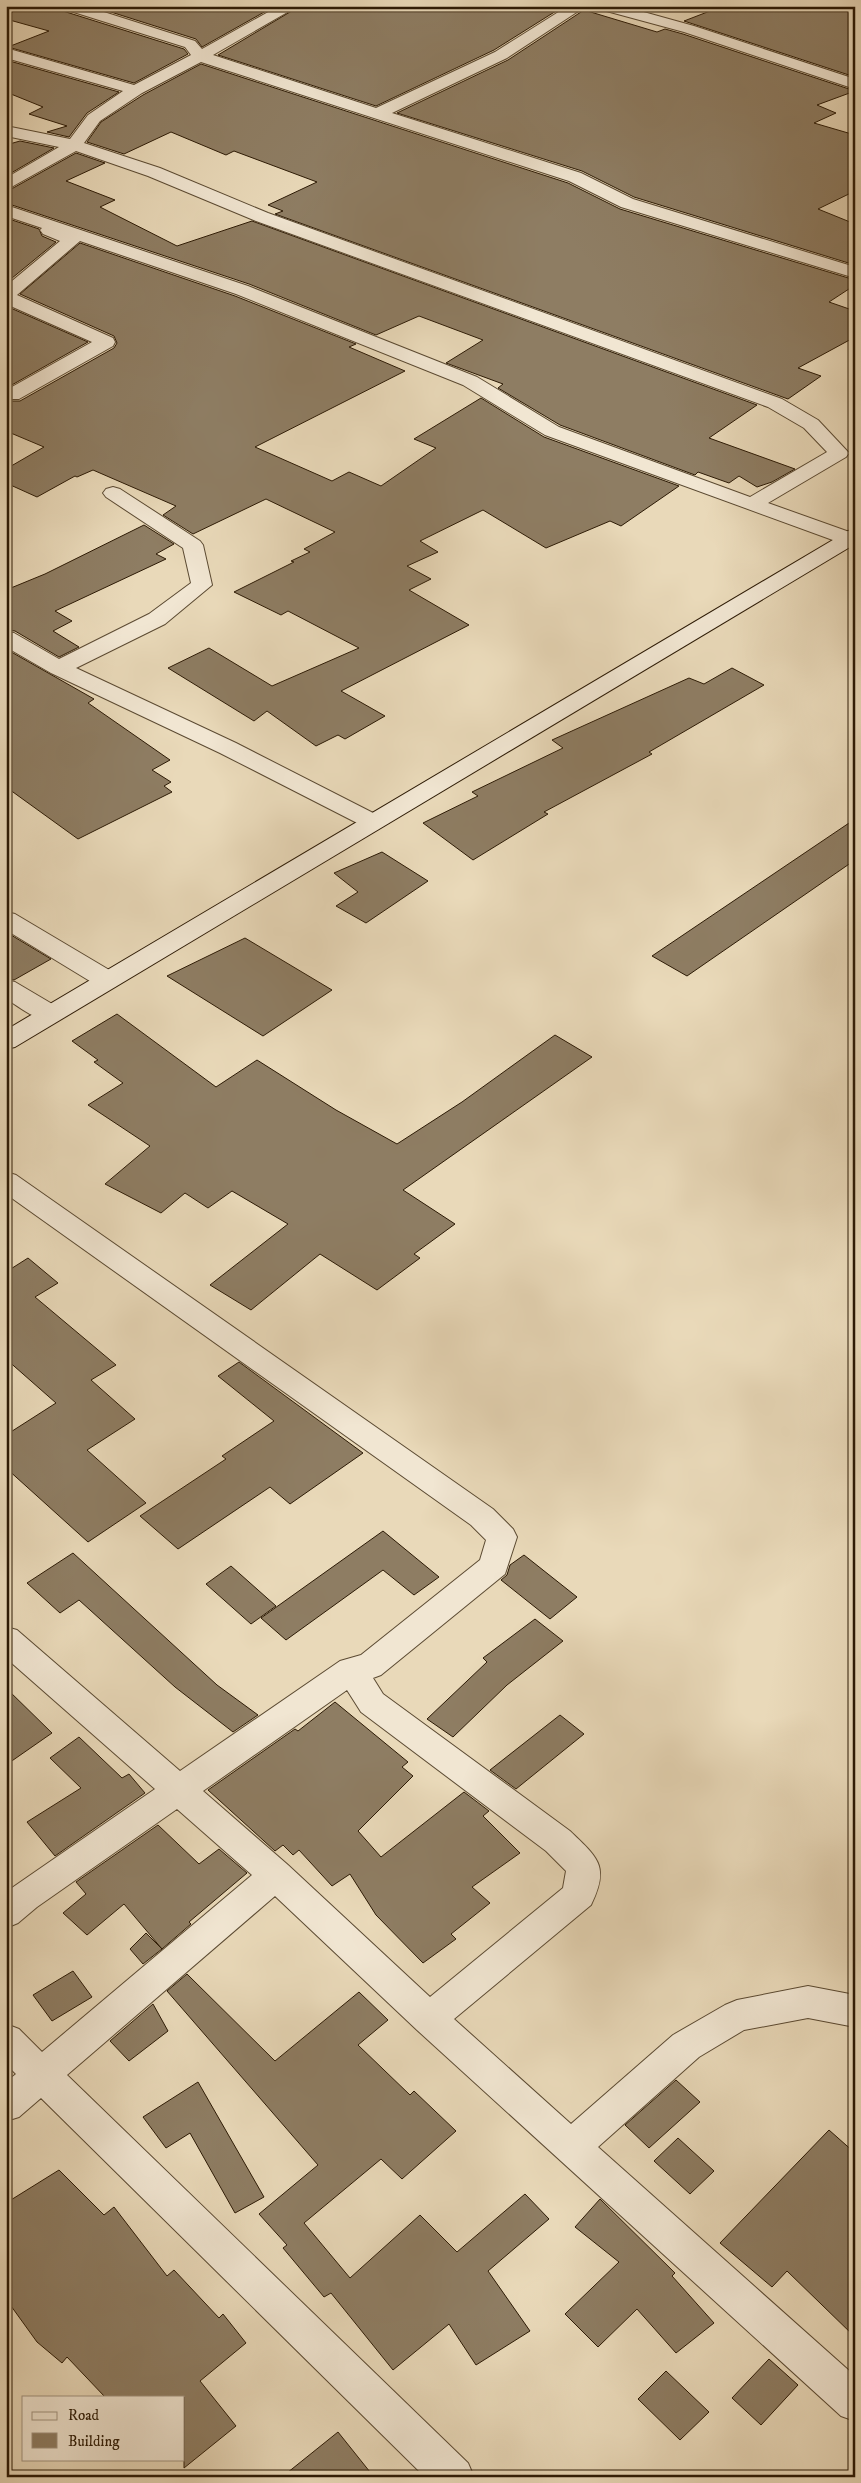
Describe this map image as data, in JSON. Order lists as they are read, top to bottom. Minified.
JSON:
{"legend":["Road","Building"]}
